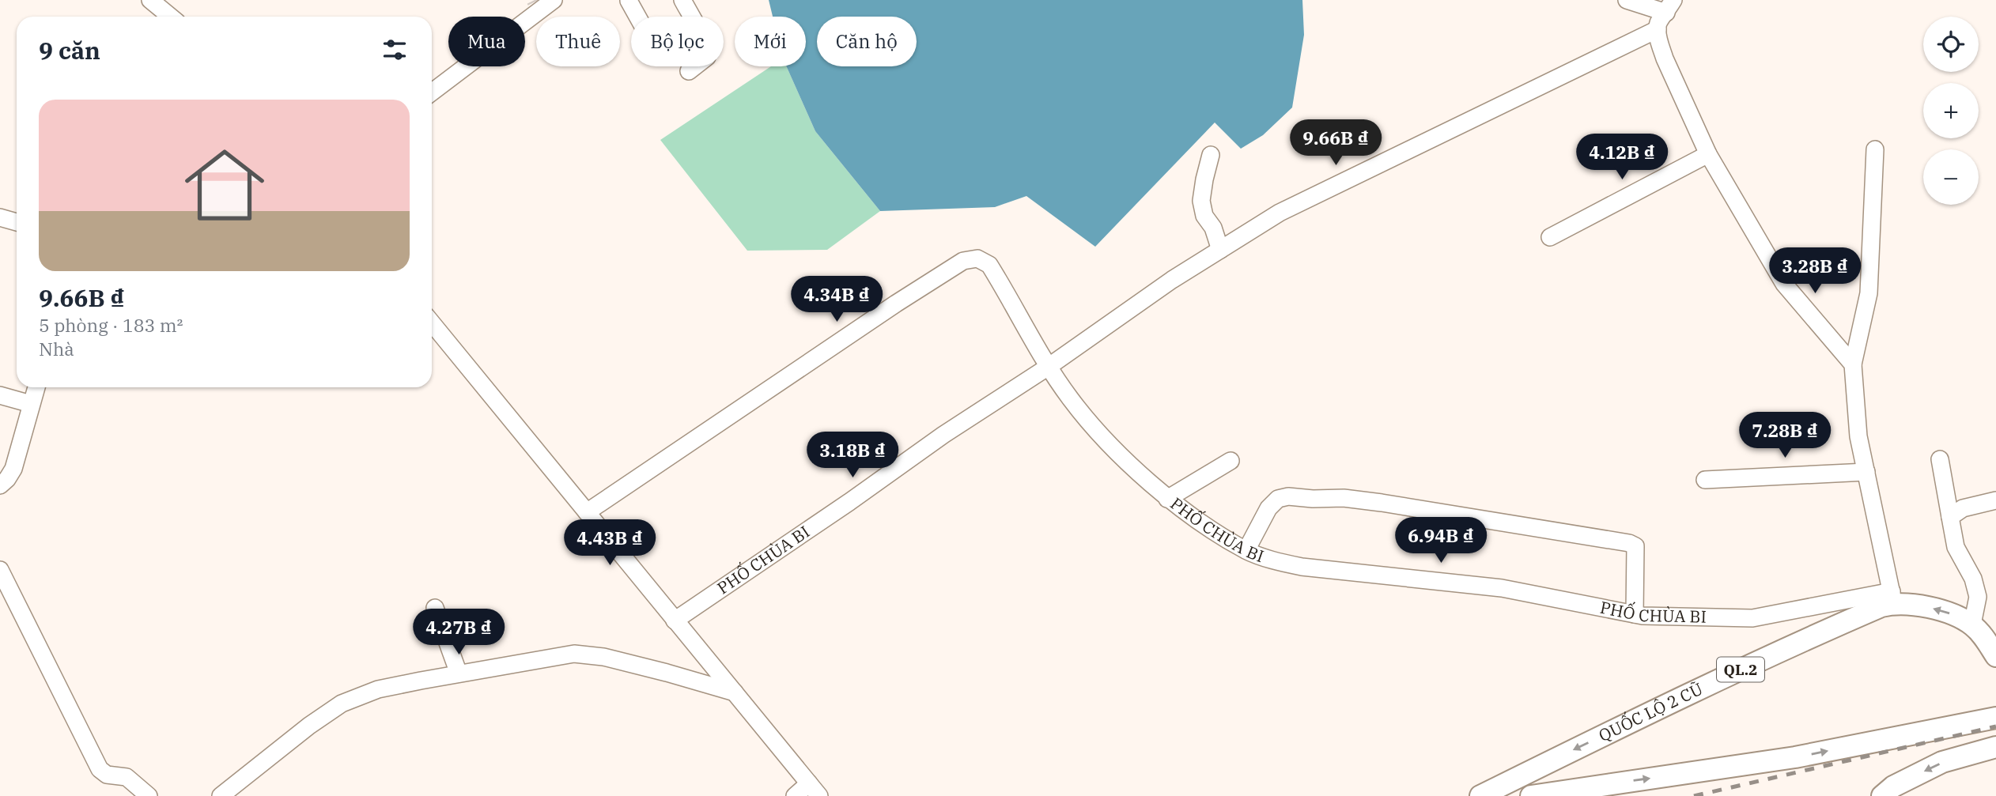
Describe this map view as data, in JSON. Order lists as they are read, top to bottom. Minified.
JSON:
{"streets":{"main road":["QL.2","QUỐC LỘ 2 CŨ"],"street":["PHỐ CHÙA BI"]},"crossings":[["PHỐ CHÙA BI","QUỐC LỘ 2 CŨ"]],"page":{"map_buttons":["+","−"],"chip":["Mua","Thuê","Bộ lọc","Mới","Căn hộ"],"heading":"9 căn","list":[{"name":"9.66B ₫","note":"5 phòng · 183 m² · Nhà"}],"price":["9.66B ₫","4.12B ₫","3.28B ₫","4.34B ₫","7.28B ₫","3.18B ₫","6.94B ₫","4.43B ₫","4.27B ₫"]}}
